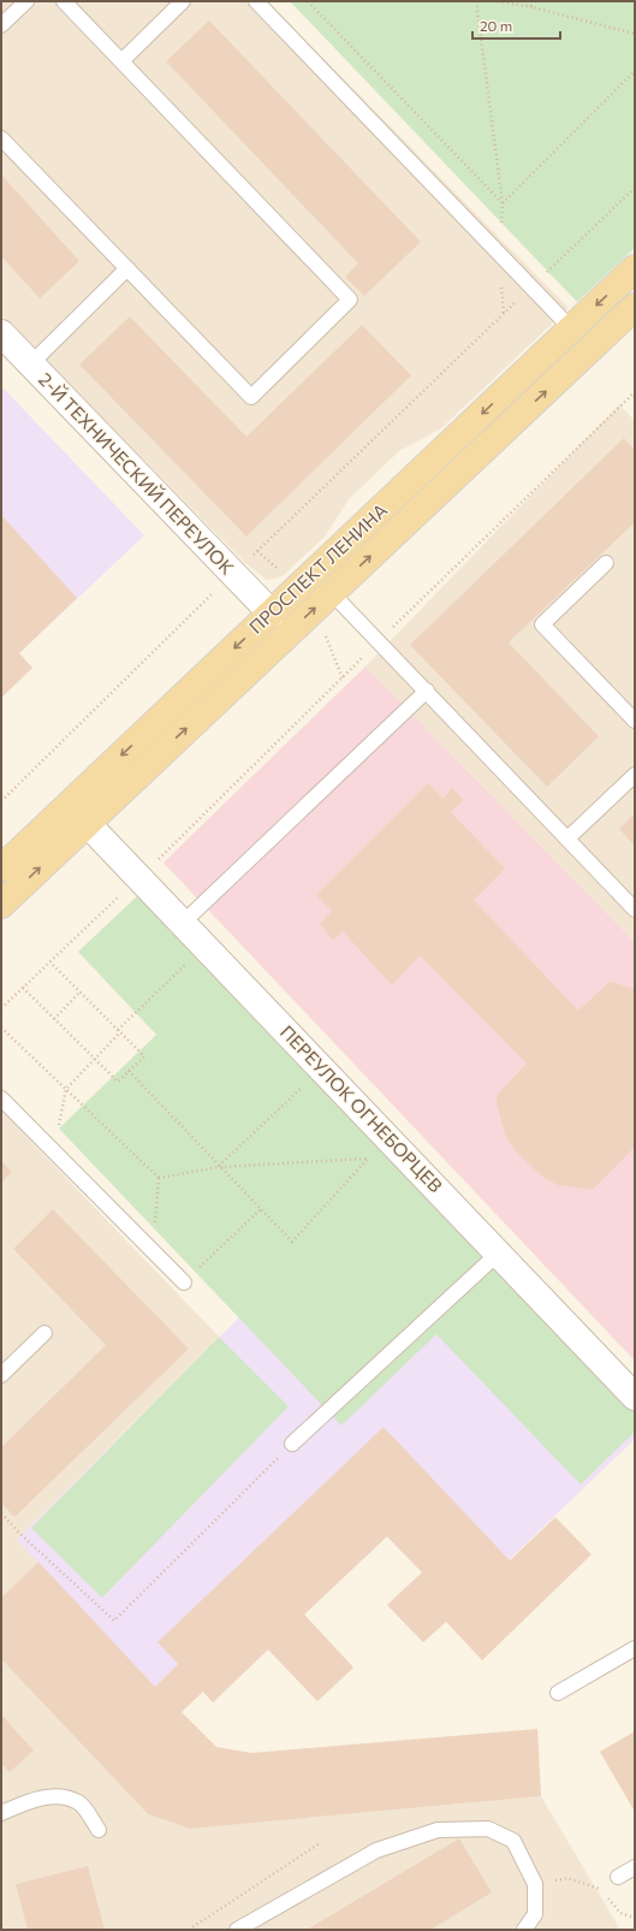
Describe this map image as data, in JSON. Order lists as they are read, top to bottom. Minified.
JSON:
{"streets":{"main road":["ПРОСПЕКТ ЛЕНИНА"],"street":["2-Й ТЕХНИЧЕСКИЙ ПЕРЕУЛОК","ПЕРЕУЛОК ОГНЕБОРЦЕВ"]},"crossings":[["2-Й ТЕХНИЧЕСКИЙ ПЕРЕУЛОК","ПРОСПЕКТ ЛЕНИНА"],["ПРОСПЕКТ ЛЕНИНА","ПЕРЕУЛОК ОГНЕБОРЦЕВ"]],"scale_bar":"20 m"}
